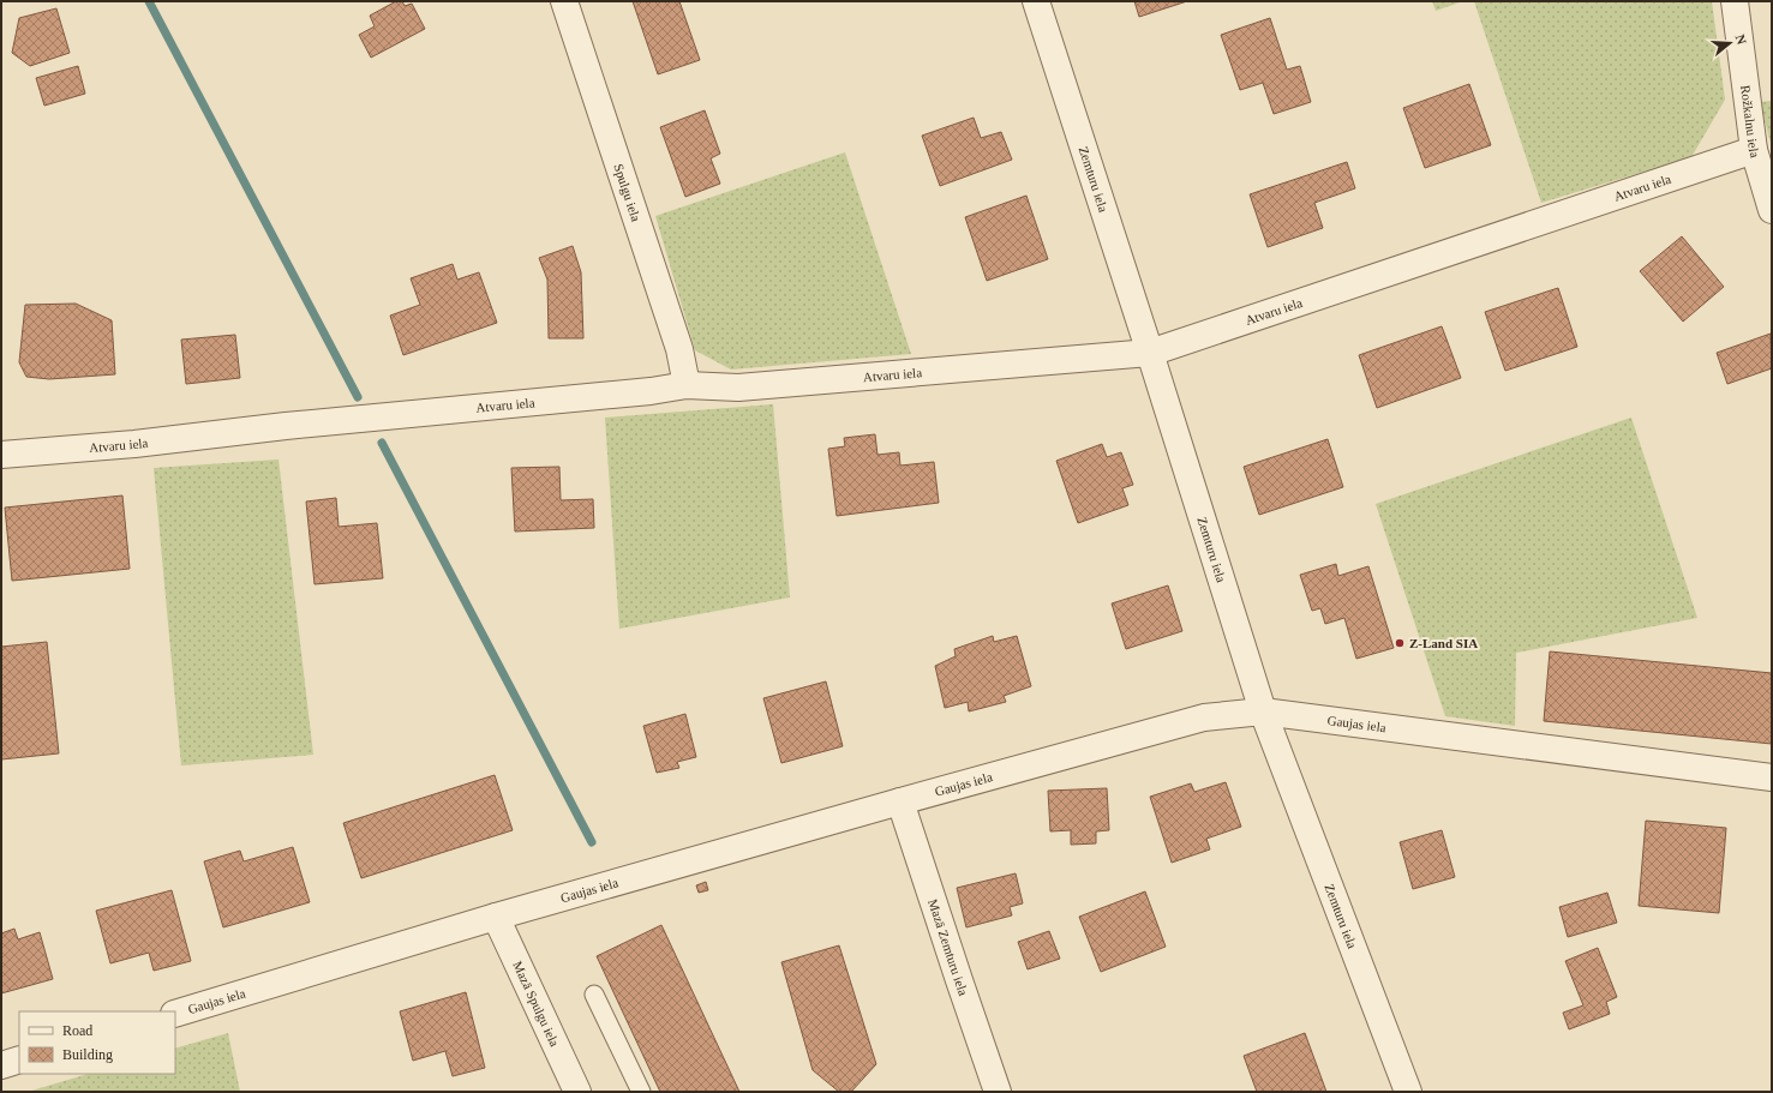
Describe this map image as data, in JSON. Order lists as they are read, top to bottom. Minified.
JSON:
{"streets":{"street":["Rožkalnu iela","Zemturu iela","Atvaru iela","Spulgu iela","Gaujas iela","Mazā Zemturu iela","Mazā Spulgu iela"]},"crossings":[["Rožkalnu iela","Atvaru iela"],["Zemturu iela","Atvaru iela"],["Zemturu iela","Gaujas iela"],["Atvaru iela","Spulgu iela"],["Gaujas iela","Mazā Zemturu iela"],["Gaujas iela","Mazā Spulgu iela"]],"places":["Z-Land SIA"],"legend":["Road","Building"],"north":"right"}
